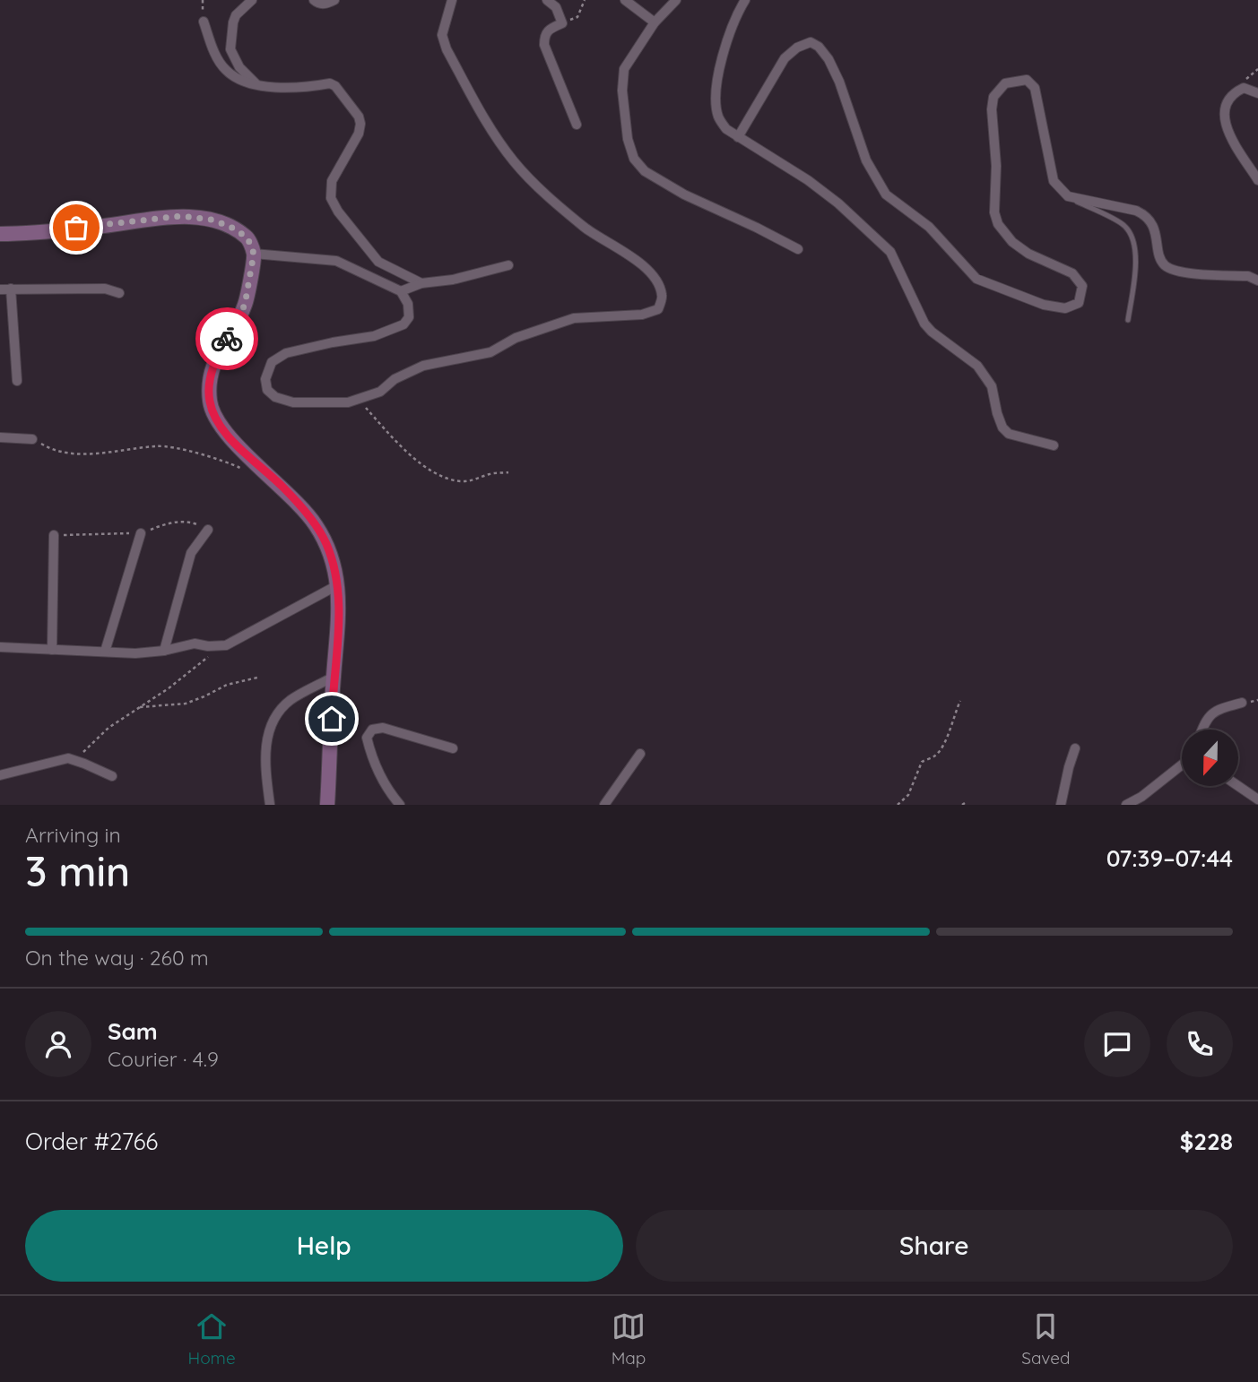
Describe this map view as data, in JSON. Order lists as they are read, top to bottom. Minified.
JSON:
{"north":"bottom","page":{"heading":["3 min","Arriving in","07:39–07:44"],"panel":["Sam","Courier · 4.9","Order #2766","$228"],"bar":"On the way · 260 m","buttons":["Help","Share"],"tabs":["Home","Map","Saved"]}}
